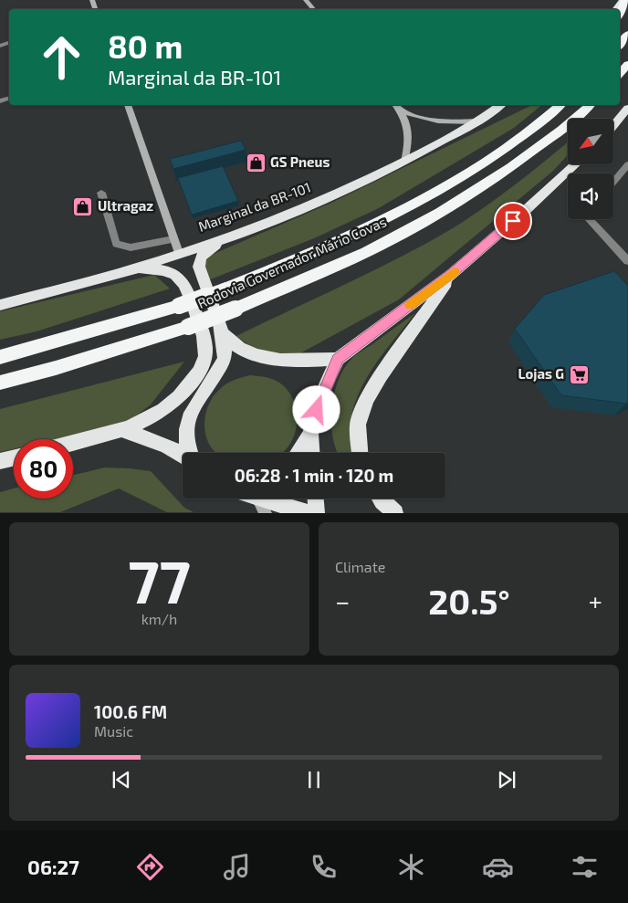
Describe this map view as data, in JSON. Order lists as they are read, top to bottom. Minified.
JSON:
{"streets":{"highway":["Marginal da BR-101","Rodovia Governador Mário Covas"]},"places":{"shop":["GS Pneus","Ultragaz"],"supermarket":["Lojas G"]},"north":"bottom left","page":{"turn":["80 m","Marginal da BR-101"],"limit":"80","trip":"06:28 · 1 min · 120 m","tile":[["77","km/h"],"Climate"],"heat":["−","20.5°","+"],"song":["100.6 FM","Music"],"tabs":"06:27"}}
